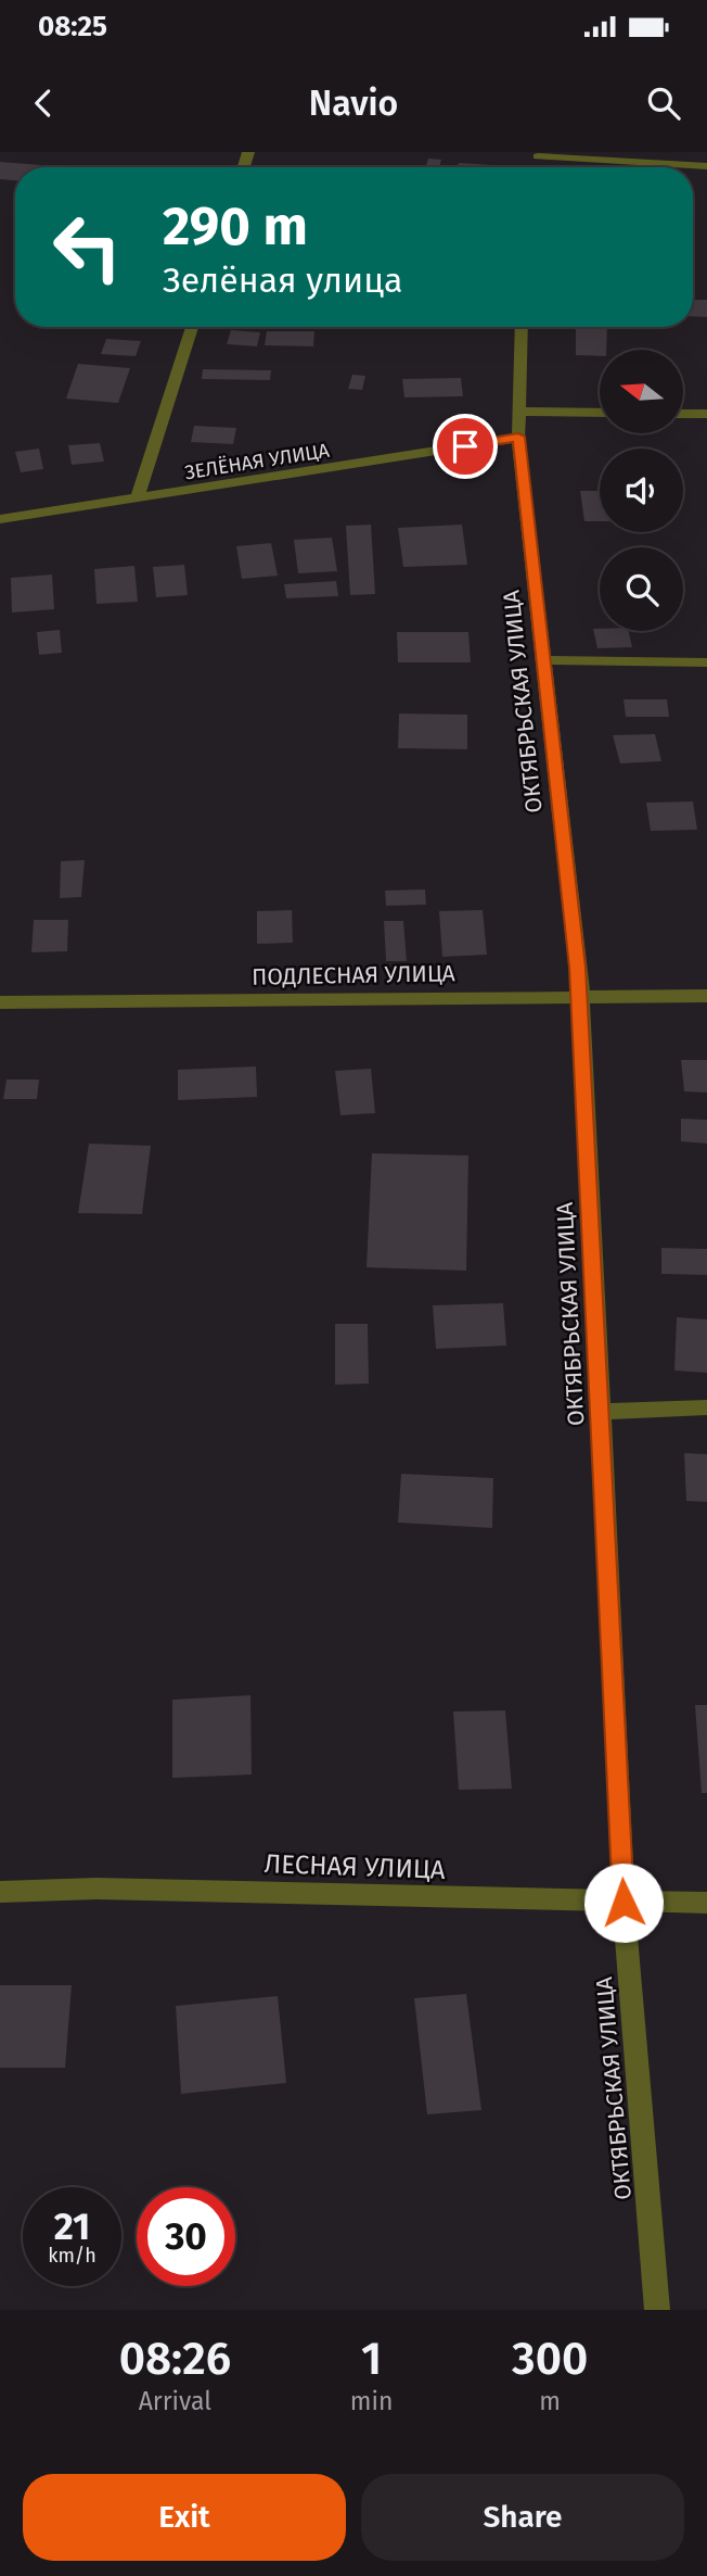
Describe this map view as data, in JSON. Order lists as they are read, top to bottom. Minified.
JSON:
{"streets":{"street":["ЗЕЛЁНАЯ УЛИЦА","ОКТЯБРЬСКАЯ УЛИЦА","ПОДЛЕСНАЯ УЛИЦА","ЛЕСНАЯ УЛИЦА"]},"crossings":[["ЗЕЛЁНАЯ УЛИЦА","ОКТЯБРЬСКАЯ УЛИЦА"],["ОКТЯБРЬСКАЯ УЛИЦА","ПОДЛЕСНАЯ УЛИЦА"],["ОКТЯБРЬСКАЯ УЛИЦА","ЛЕСНАЯ УЛИЦА"]],"north":"left","page":{"status":"08:25","header":"Navio","turn":["290 m","Зелёная улица"],"speed":"21 km/h","limit":"30","eta":["08:26","Arrival","1","min","300","m"],"buttons":["Exit","Share"]}}
